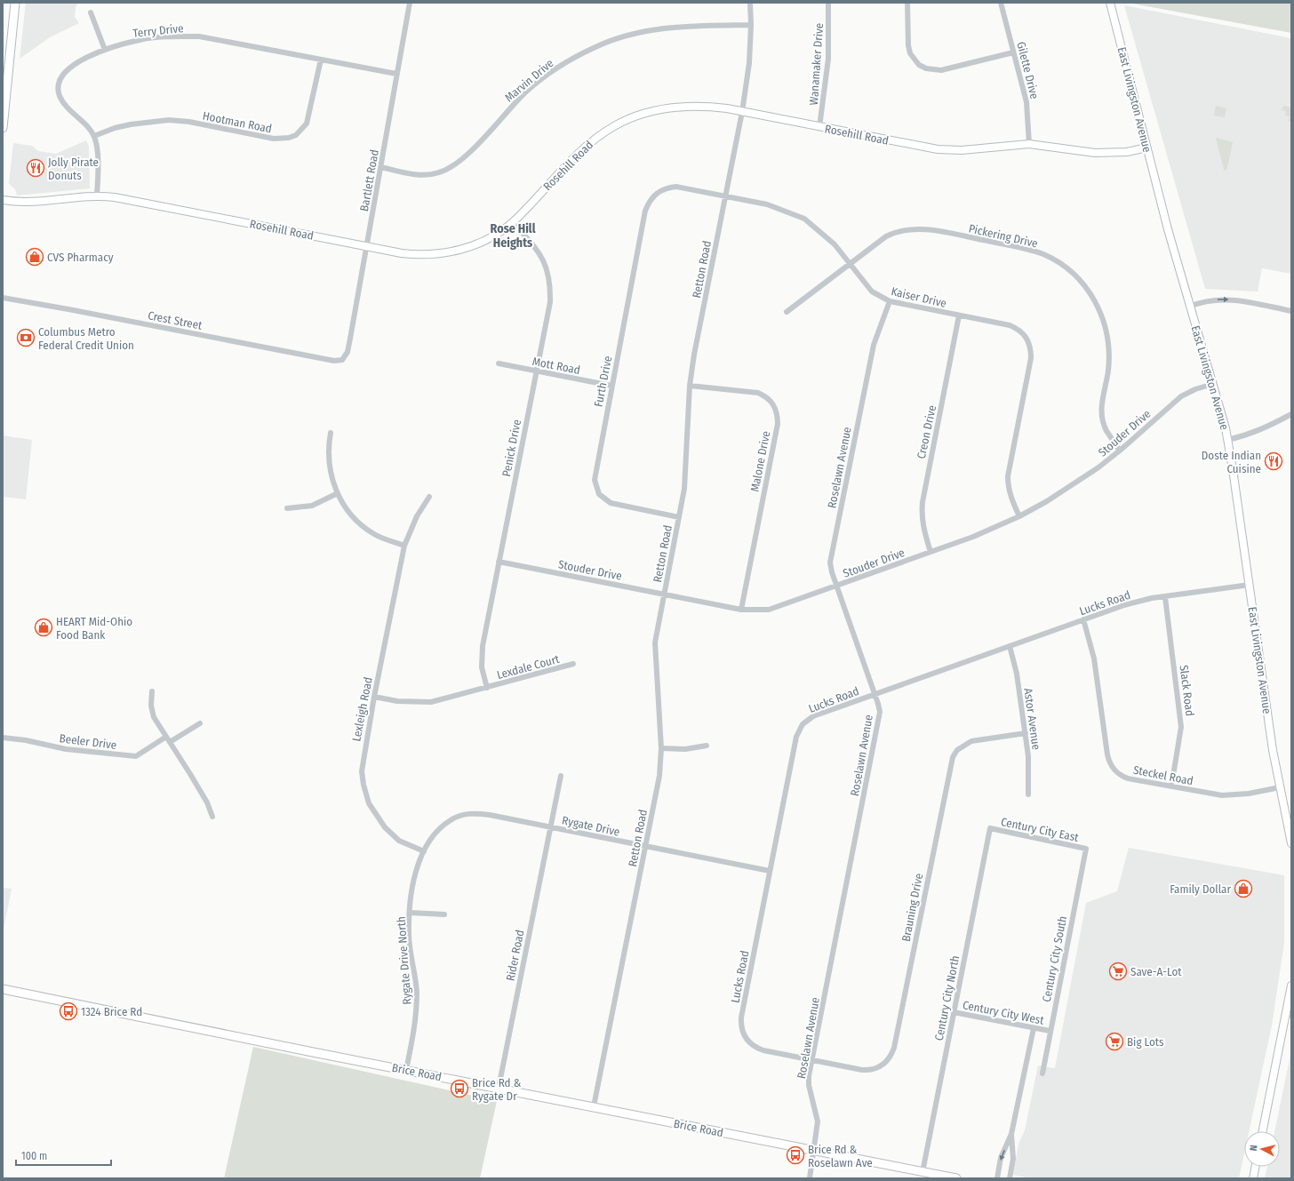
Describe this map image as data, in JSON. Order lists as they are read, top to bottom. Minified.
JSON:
{"streets":{"main road":["Brice Road"],"street":["Terry Drive","Wanamaker Drive","Gilette Drive","Marvin Drive","East Livingston Avenue","Hootman Road","Rosehill Road","Bartlett Road","Pickering Drive","Retton Road","Kaiser Drive","Crest Street","Mott Road","Furth Drive","Creon Drive","Stouder Drive","Penick Drive","Malone Drive","Roselawn Avenue","Lucks Road","Lexdale Court","Slack Road","Lexleigh Road","Astor Avenue","Beeler Drive","Steckel Road","Rygate Drive","Century City East","Brauning Drive","Rider Road","Century City South","Rygate Drive North","Century City North","Century City West"]},"crossings":[["Terry Drive","Hootman Road"],["Terry Drive","Bartlett Road"],["Wanamaker Drive","Rosehill Road"],["Gilette Drive","Rosehill Road"],["Marvin Drive","Bartlett Road"],["Marvin Drive","Retton Road"],["East Livingston Avenue","Rosehill Road"],["East Livingston Avenue","Stouder Drive"],["East Livingston Avenue","Lucks Road"],["East Livingston Avenue","Steckel Road"],["Rosehill Road","Bartlett Road"],["Rosehill Road","Retton Road"],["Rosehill Road","Penick Drive"],["Bartlett Road","Crest Street"],["Pickering Drive","Kaiser Drive"],["Pickering Drive","Stouder Drive"],["Retton Road","Kaiser Drive"],["Retton Road","Furth Drive"],["Retton Road","Stouder Drive"],["Retton Road","Malone Drive"],["Retton Road","Rygate Drive"],["Retton Road","Brice Road"],["Kaiser Drive","Furth Drive"],["Kaiser Drive","Creon Drive"],["Kaiser Drive","Stouder Drive"],["Kaiser Drive","Roselawn Avenue"],["Mott Road","Furth Drive"],["Mott Road","Penick Drive"],["Creon Drive","Stouder Drive"],["Stouder Drive","Penick Drive"],["Stouder Drive","Malone Drive"],["Stouder Drive","Roselawn Avenue"],["Penick Drive","Lexdale Court"],["Roselawn Avenue","Lucks Road"],["Roselawn Avenue","Brauning Drive"],["Roselawn Avenue","Brice Road"],["Lucks Road","Slack Road"],["Lucks Road","Astor Avenue"],["Lucks Road","Steckel Road"],["Lucks Road","Rygate Drive"],["Lucks Road","Brauning Drive"],["Lexdale Court","Lexleigh Road"],["Slack Road","Steckel Road"],["Lexleigh Road","Rygate Drive North"],["Astor Avenue","Brauning Drive"],["Rygate Drive","Rider Road"],["Rygate Drive","Rygate Drive North"],["Century City East","Century City South"],["Century City East","Century City North"],["Rider Road","Brice Road"],["Century City South","Century City West"],["Rygate Drive North","Brice Road"],["Century City North","Century City West"],["Century City North","Brice Road"]],"districts":["Rose Hill Heights"],"places":{"restaurant":["Jolly Pirate Donuts","Doste Indian Cuisine"],"shop":["CVS Pharmacy","HEART Mid-Ohio Food Bank","Family Dollar"],"bank":["Columbus Metro Federal Credit Union"],"supermarket":["Save-A-Lot","Big Lots"],"bus stop":["1324 Brice Rd","Brice Rd & Rygate Dr","Brice Rd & Roselawn Ave"]},"scale_bar":"100 m","north":"left"}
